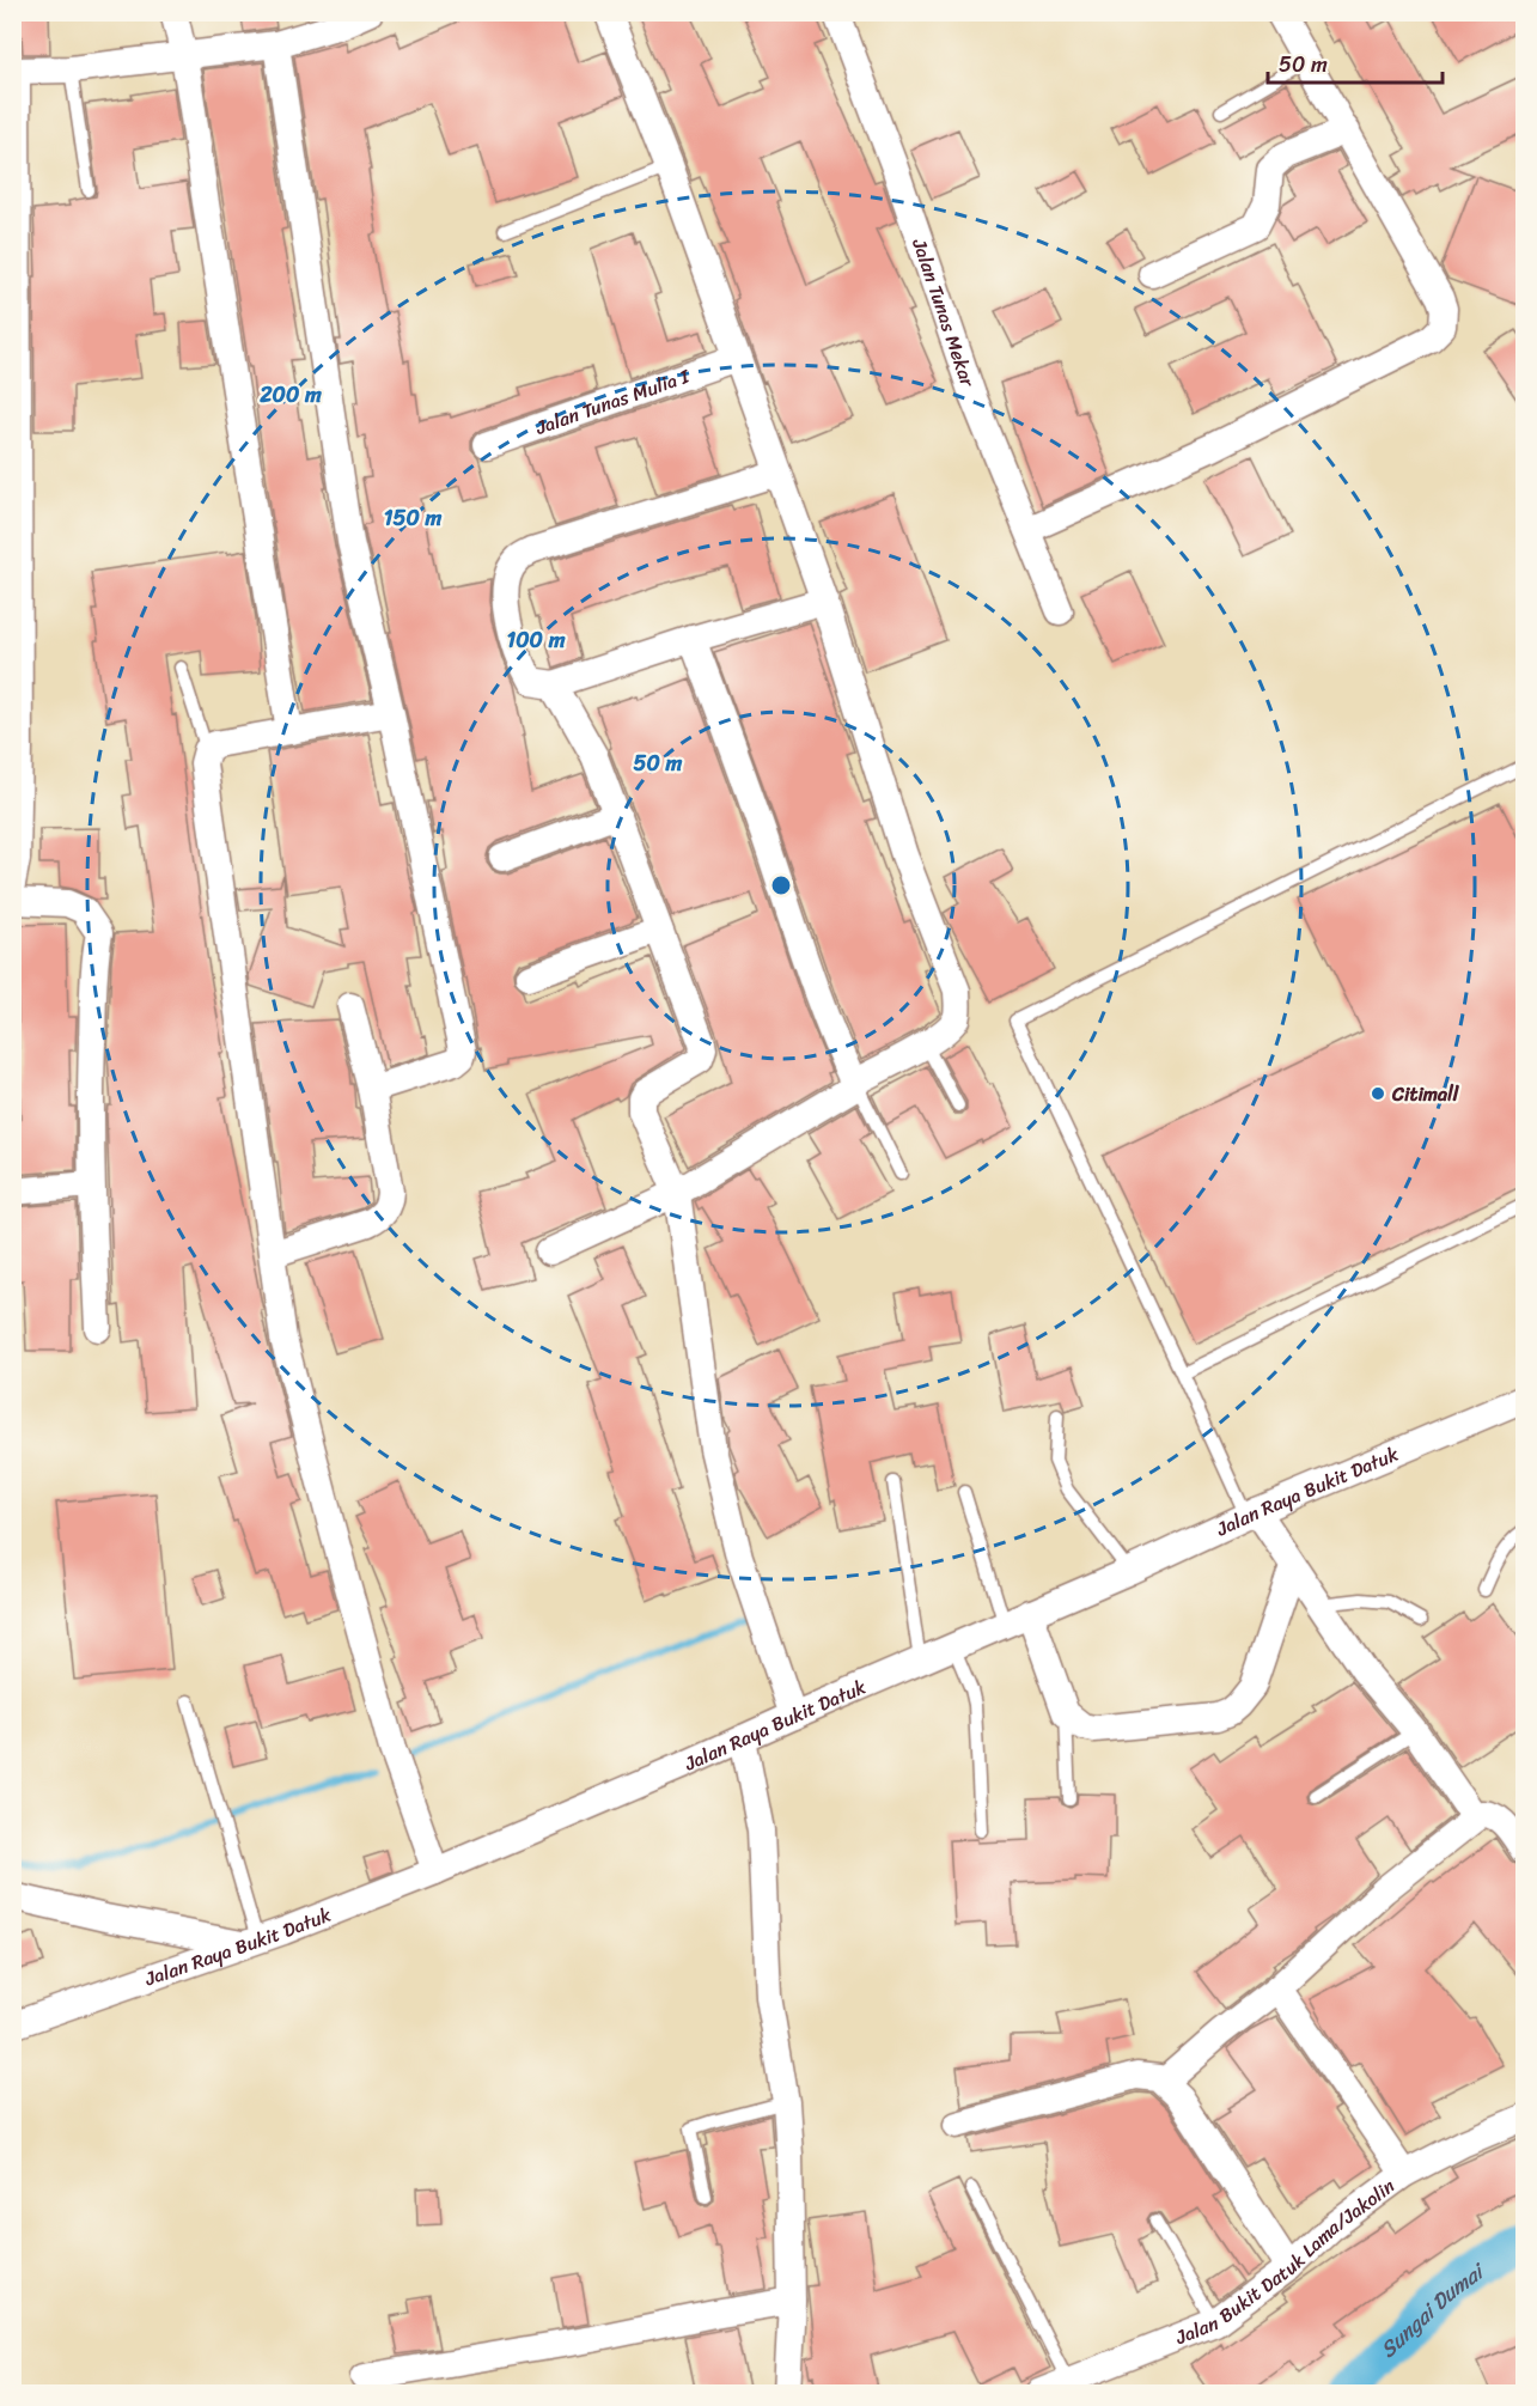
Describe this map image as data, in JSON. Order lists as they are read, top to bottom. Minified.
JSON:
{"streets":{"street":["Jalan Tunas Mekar","Jalan Tunas Mulia I","Jalan Raya Bukit Datuk","Jalan Bukit Datuk Lama/Jakolin"]},"water":["Sungai Dumai"],"places":["Citimall"],"scale_bar":"50 m","rings":["200 m","150 m","100 m","50 m"]}
